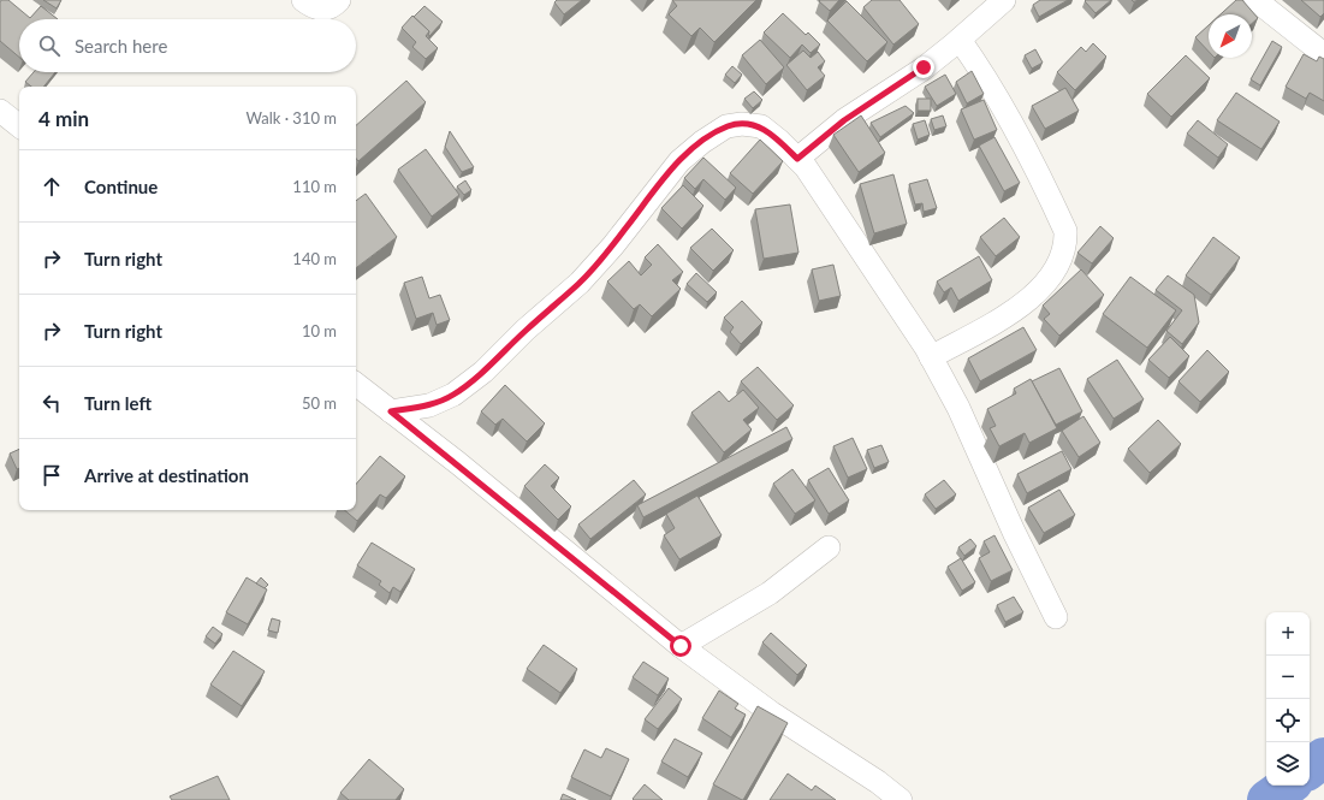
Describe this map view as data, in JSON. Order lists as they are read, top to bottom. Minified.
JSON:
{"north":"bottom left","page":{"search":"Search here","heading":["4 min","Walk · 310 m"],"list":[["Continue","110 m"],["Turn right","140 m"],["Turn right","10 m"],["Turn left","50 m"],"Arrive at destination"],"map_buttons":["+","−"]}}
